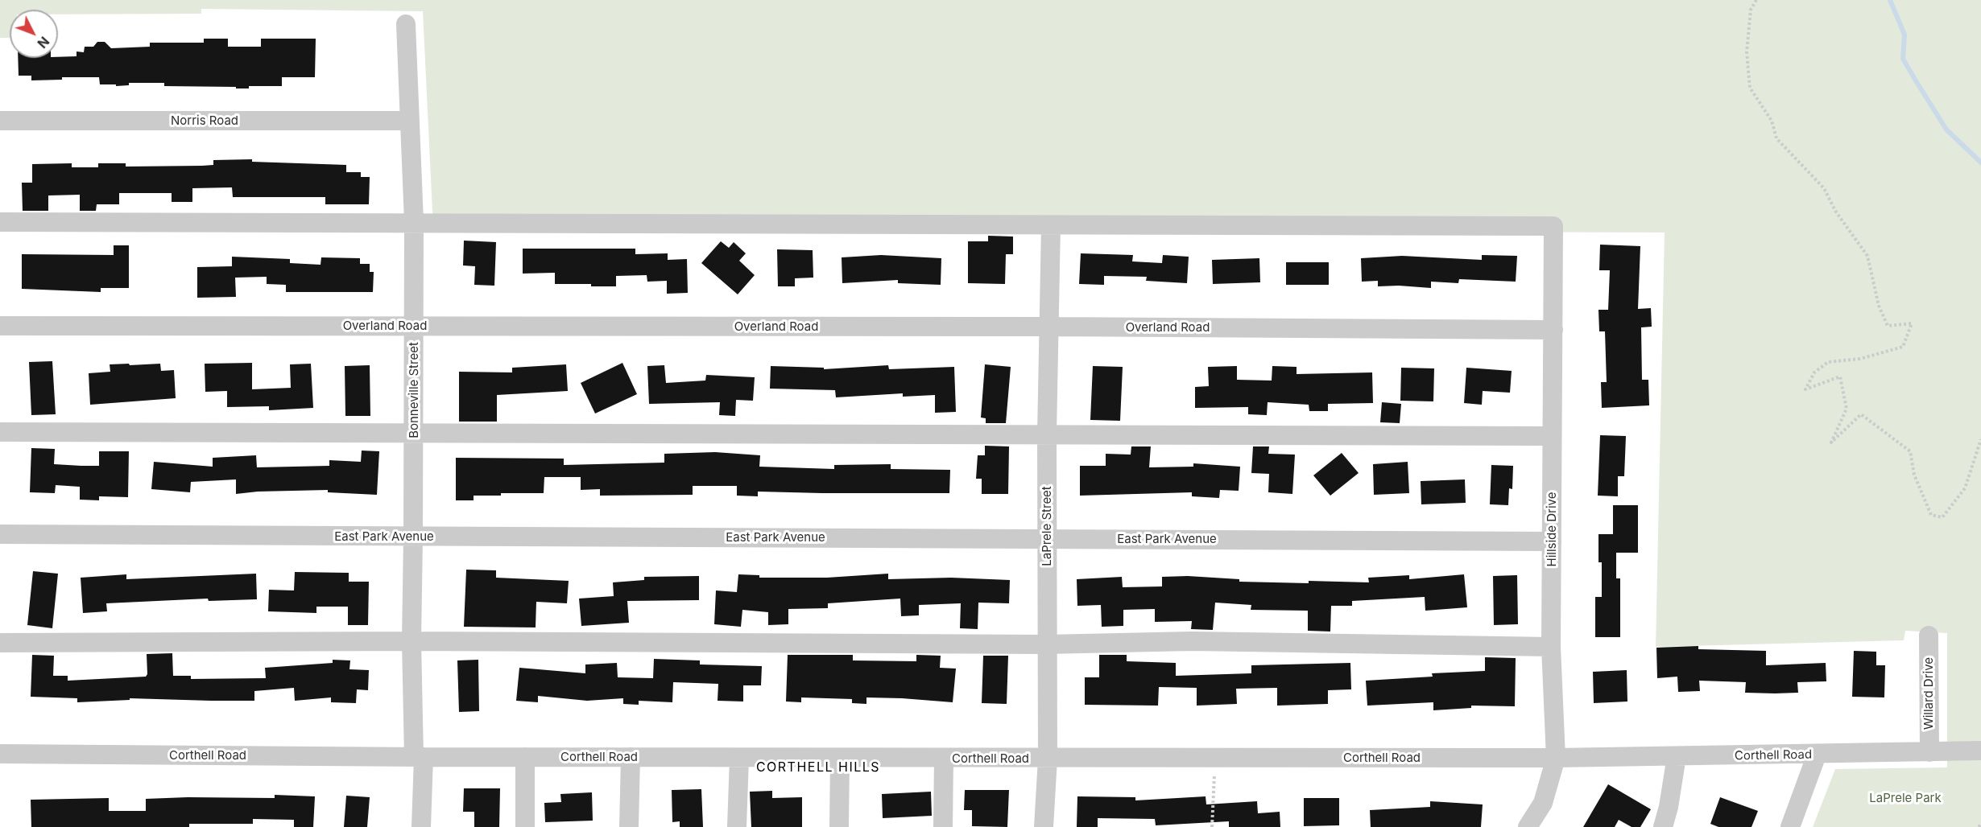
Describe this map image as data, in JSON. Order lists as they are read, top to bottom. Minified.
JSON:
{"streets":{"street":["Norris Road","Overland Road","Bonneville Street","LaPrele Street","Hillside Drive","East Park Avenue","Willard Drive","Corthell Road"]},"crossings":[["Norris Road","Bonneville Street"],["Overland Road","Bonneville Street"],["Overland Road","LaPrele Street"],["Overland Road","Hillside Drive"],["Bonneville Street","East Park Avenue"],["Bonneville Street","Corthell Road"],["LaPrele Street","Hillside Drive"],["LaPrele Street","East Park Avenue"],["LaPrele Street","Corthell Road"],["Hillside Drive","East Park Avenue"],["Hillside Drive","Corthell Road"],["Willard Drive","Corthell Road"]],"districts":["CORTHELL HILLS"],"parks":["LaPrele Park"],"north":"bottom right"}
